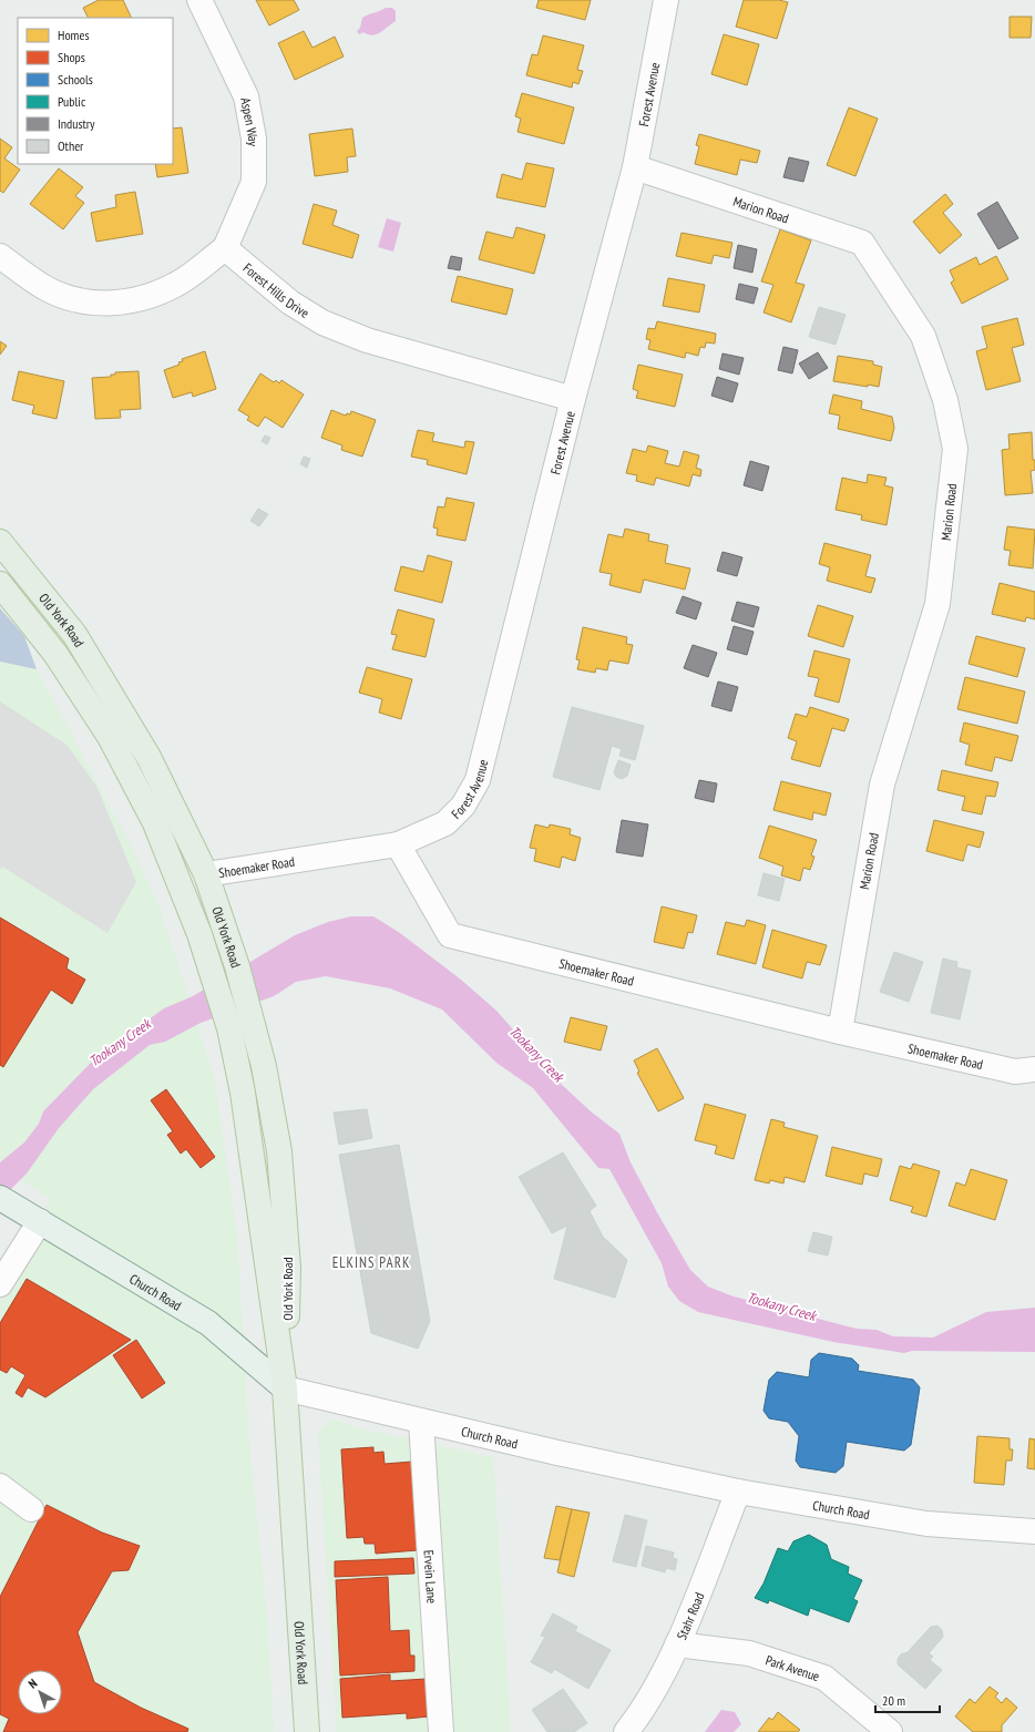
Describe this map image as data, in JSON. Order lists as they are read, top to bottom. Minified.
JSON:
{"streets":{"highway":["Old York Road"],"main road":["Church Road"],"street":["Forest Avenue","Aspen Way","Marion Road","Forest Hills Drive","Shoemaker Road","Ervein Lane","Stahr Road","Park Avenue"]},"crossings":[["Forest Avenue","Marion Road"],["Forest Avenue","Forest Hills Drive"],["Forest Avenue","Shoemaker Road"],["Aspen Way","Forest Hills Drive"],["Marion Road","Shoemaker Road"],["Old York Road","Shoemaker Road"],["Old York Road","Church Road"],["Church Road","Ervein Lane"],["Church Road","Stahr Road"],["Stahr Road","Park Avenue"]],"districts":["ELKINS PARK"],"water":["Tookany Creek"],"legend":["Homes","Shops","Schools","Public","Industry","Other"],"scale_bar":"20 m","north":"top left"}
